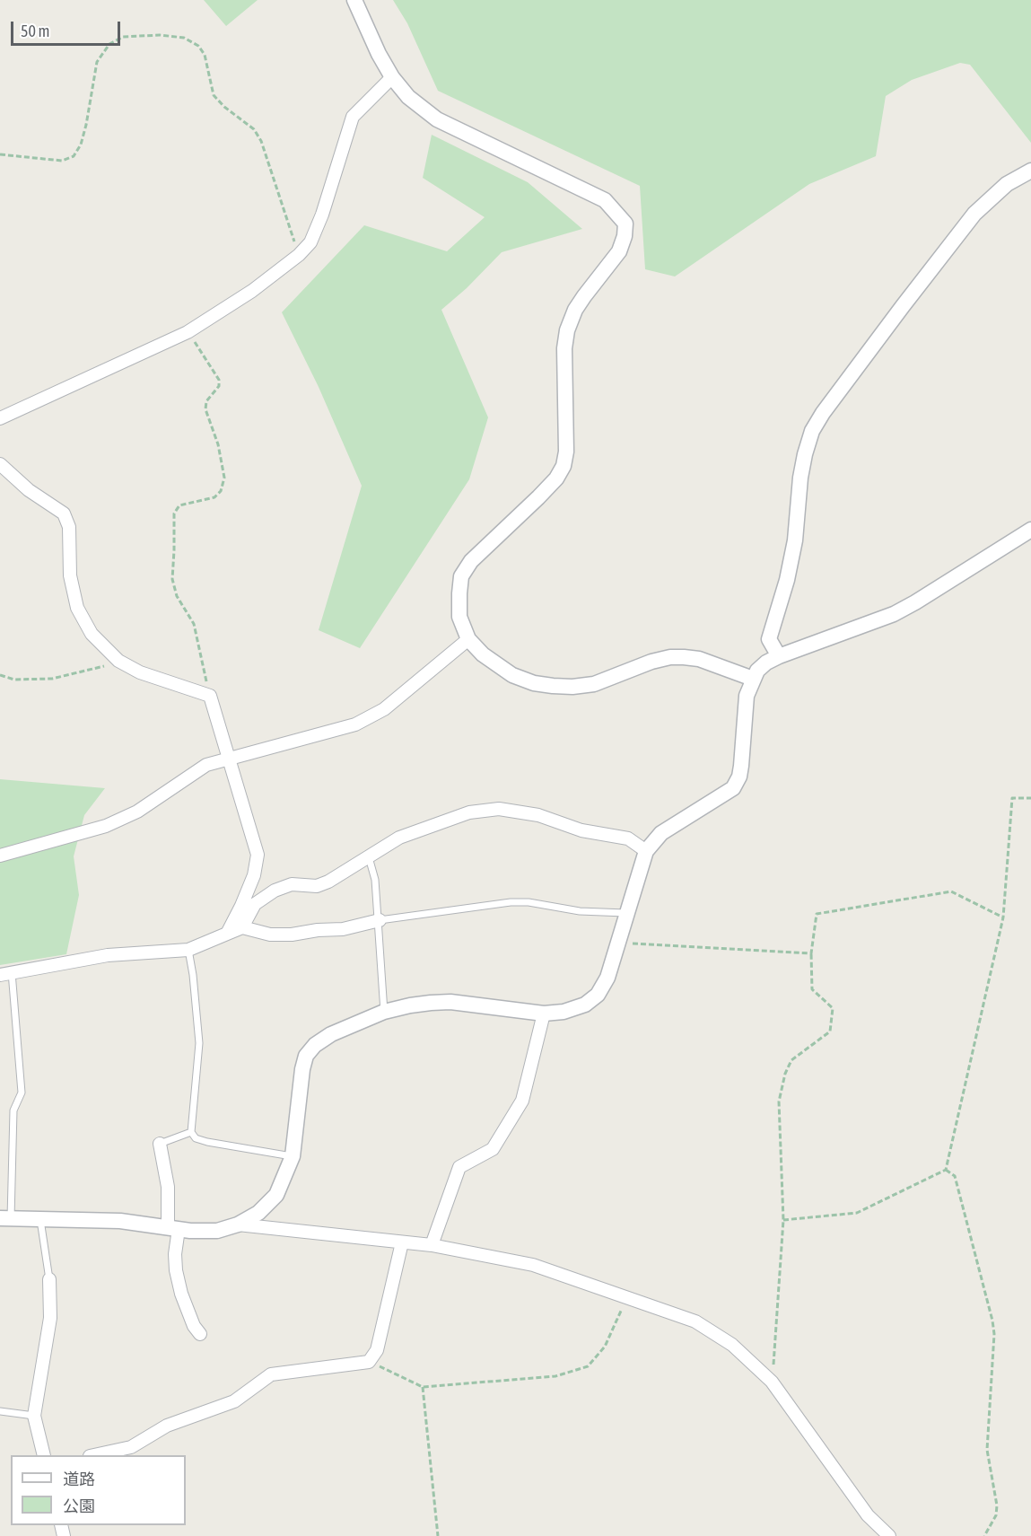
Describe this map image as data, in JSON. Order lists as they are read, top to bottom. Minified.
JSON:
{"legend":["道路","公園"],"scale_bar":"50 m"}
